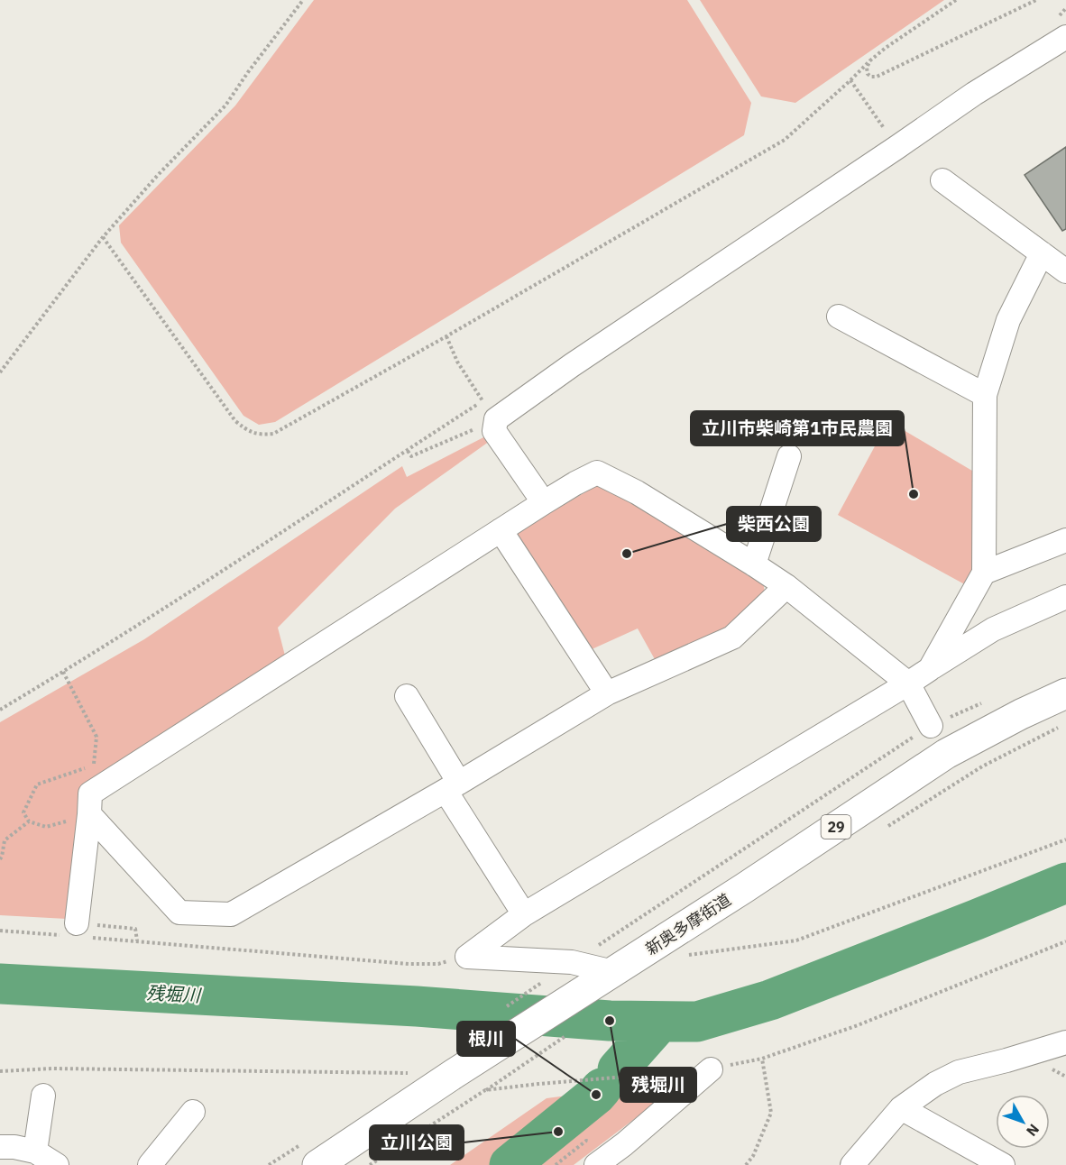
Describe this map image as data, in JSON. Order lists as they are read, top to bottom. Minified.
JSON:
{"streets":{"main road":["29","新奥多摩街道"]},"water":["残堀川"],"places":["立川市柴崎第1市民農園","柴西公園","残堀川","根川","立川公園"],"north":"bottom right"}
